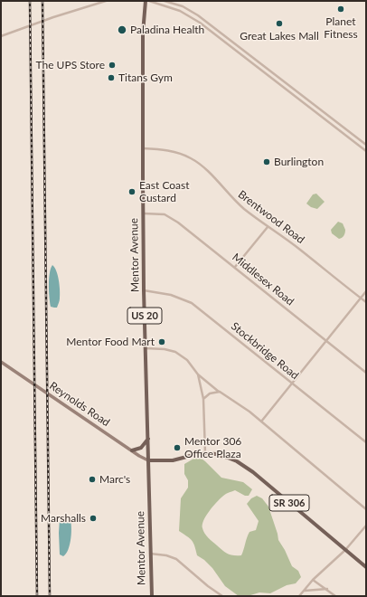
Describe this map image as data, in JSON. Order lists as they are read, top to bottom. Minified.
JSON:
{"streets":{"main road":["Mentor Avenue","US 20","Reynolds Road","SR 306"],"street":["Brentwood Road","Middlesex Road","Stockbridge Road"]},"crossings":[["Brentwood Road","Mentor Avenue"],["Mentor Avenue","Middlesex Road"],["Mentor Avenue","Stockbridge Road"],["Mentor Avenue","Reynolds Road"],["Mentor Avenue","SR 306"],["Reynolds Road","SR 306"]],"places":["Planet Fitness","Great Lakes Mall","Paladina Health","The UPS Store","Titans Gym","Burlington","East Coast Custard","Mentor Food Mart","Mentor 306 Office Plaza","Marc's","Marshalls"]}
